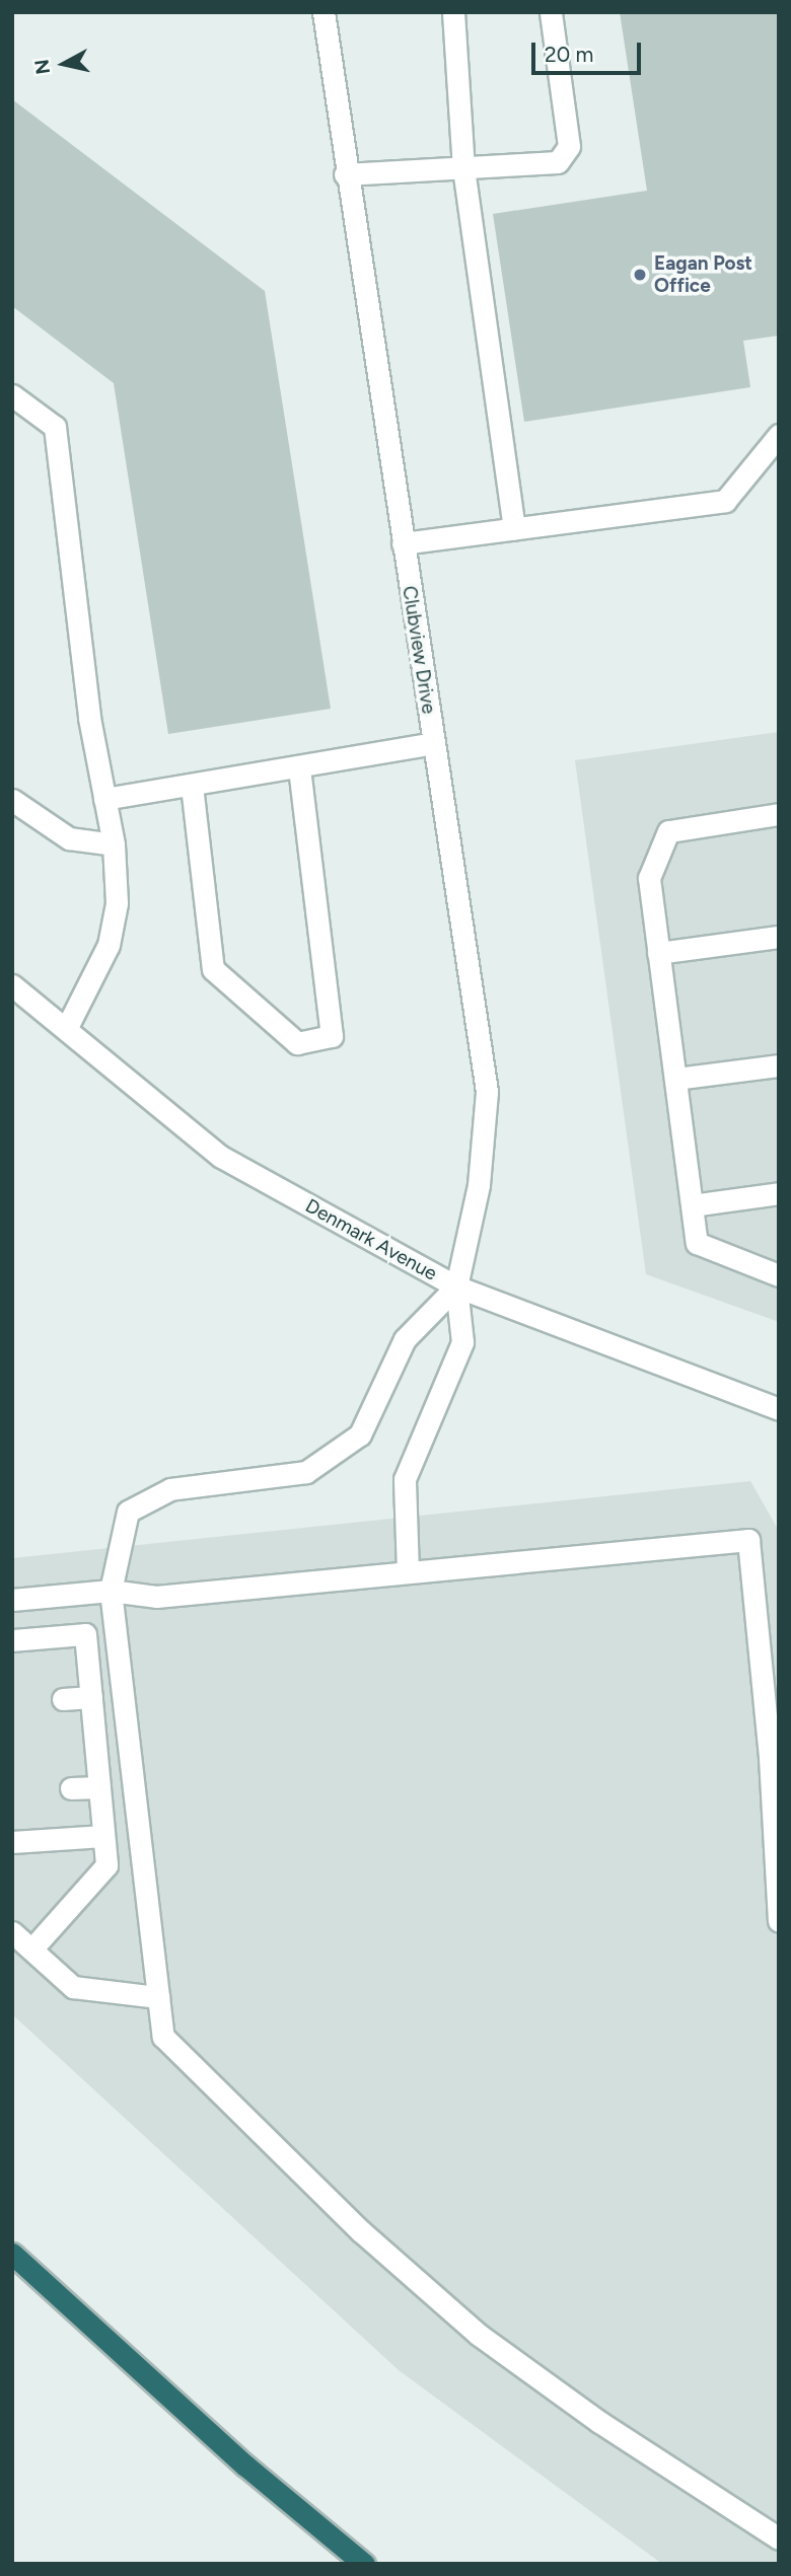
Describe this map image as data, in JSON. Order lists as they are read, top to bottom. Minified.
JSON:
{"streets":{"street":["Clubview Drive","Denmark Avenue"]},"crossings":[["Clubview Drive","Denmark Avenue"]],"places":["Eagan Post Office"],"scale_bar":"20 m","north":"left"}
